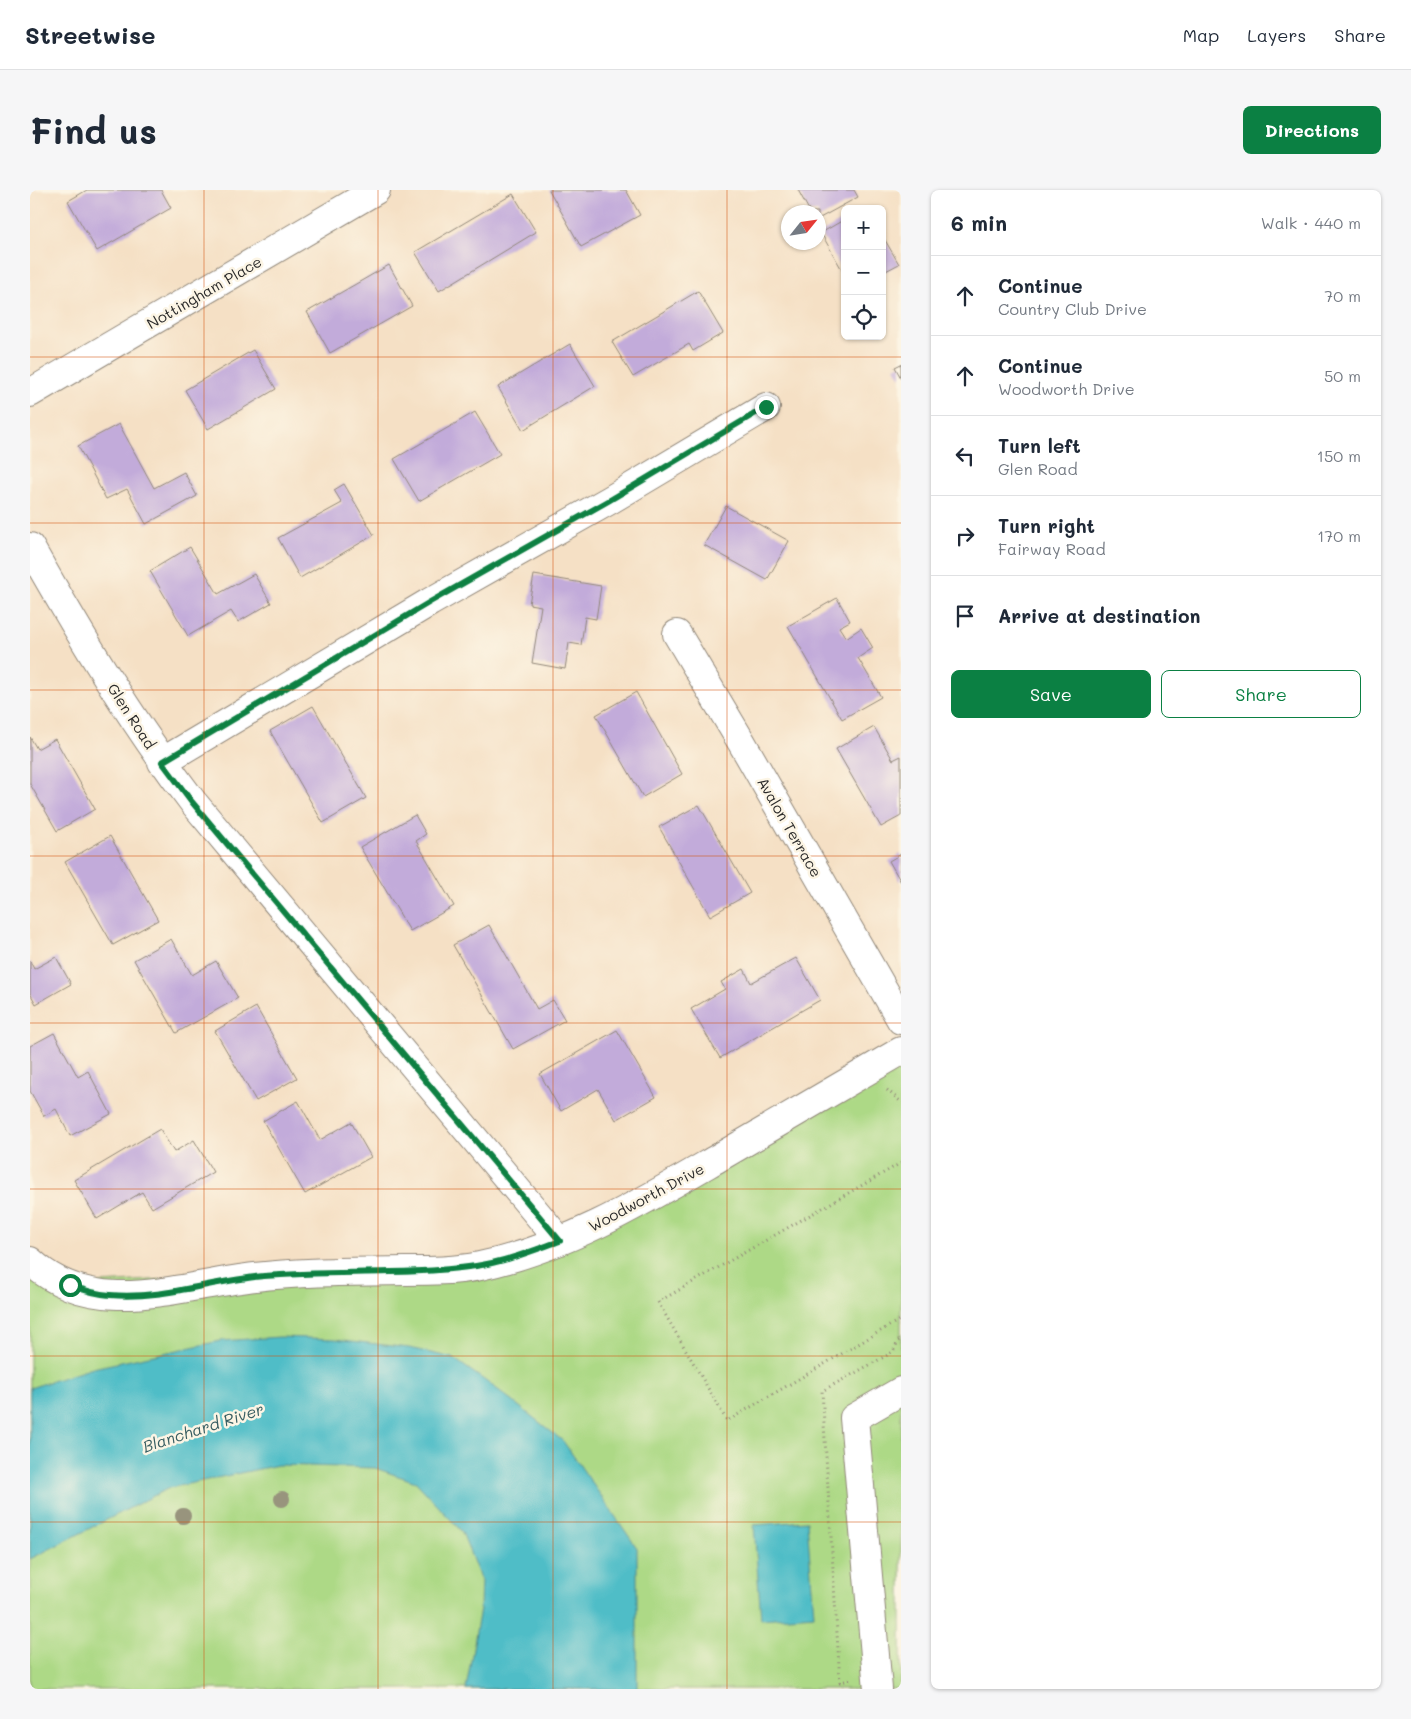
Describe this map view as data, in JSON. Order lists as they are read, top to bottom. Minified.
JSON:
{"streets":{"street":["Nottingham Place","Glen Road","Avalon Terrace","Woodworth Drive"]},"crossings":[["Glen Road","Woodworth Drive"]],"water":["Blanchard River"],"north":"top right","page":{"header":"Streetwise","nav":["Map","Layers","Share"],"buttons":["Directions",["Save","Share"]],"title":"Find us","heading":["6 min","Walk · 440 m"],"map_buttons":["+","−"],"list":[["Continue","Country Club Drive","70 m"],["Continue","Woodworth Drive","50 m"],["Turn left","Glen Road","150 m"],["Turn right","Fairway Road","170 m"],"Arrive at destination"]}}
